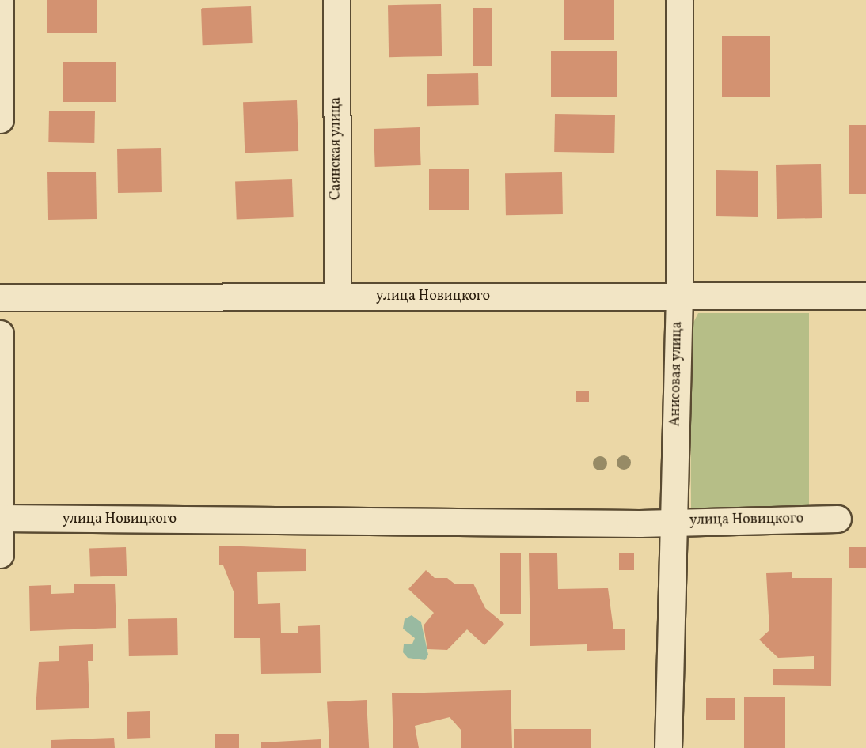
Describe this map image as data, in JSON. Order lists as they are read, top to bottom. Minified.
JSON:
{"streets":{"street":["Саянская улица","улица Новицкого","Анисовая улица"]},"crossings":[["Саянская улица","улица Новицкого"],["улица Новицкого","Анисовая улица"]]}
